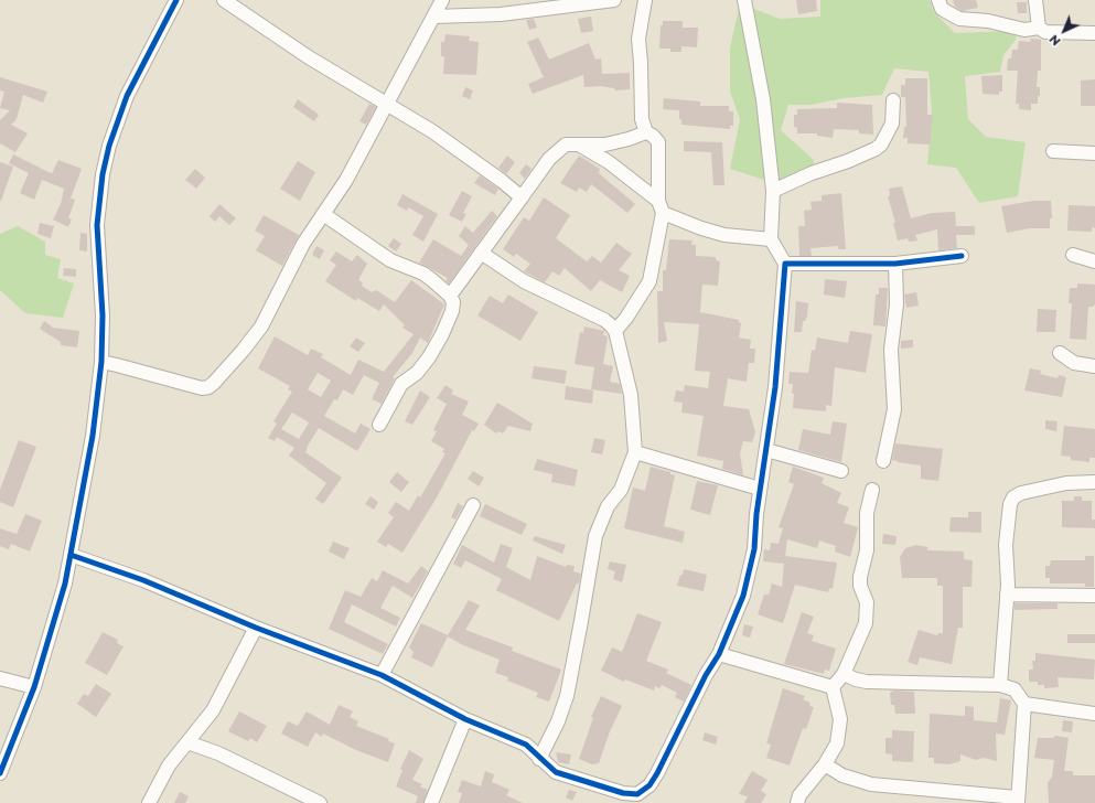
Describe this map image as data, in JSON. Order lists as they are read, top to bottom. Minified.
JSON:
{"north":"bottom left"}
